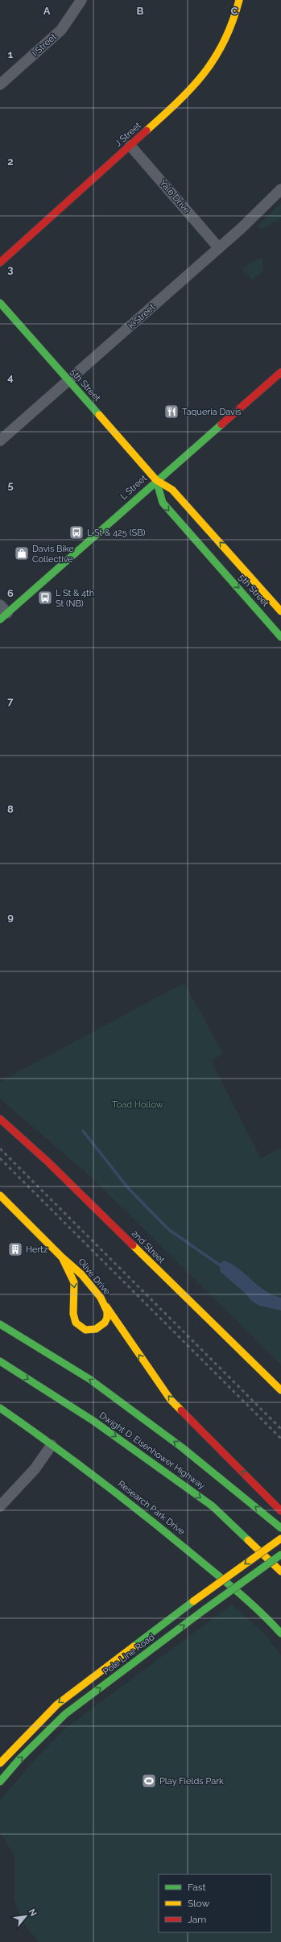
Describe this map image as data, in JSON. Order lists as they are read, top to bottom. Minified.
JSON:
{"streets":{"main road":["J Street","5th Street","L Street","2nd Street","Olive Drive","Dwight D. Eisenhower Highway","Research Park Drive","Pole Line Road"],"street":["I Street","Yale Drive","K Street"]},"crossings":[["J Street","Yale Drive"],["Yale Drive","K Street"],["K Street","5th Street"],["5th Street","L Street"]],"parks":["Toad Hollow"],"places":{"restaurant":["Taqueria Davis"],"bus stop":["L St & 425 (SB)","L St & 4th St (NB)"],"shop":["Davis Bike Collective"],"building":["Hertz"],"sports":["Play Fields Park"]},"legend":["Fast","Slow","Jam"],"north":"top right","grid":{"columns":["A","B","C"],"rows":["1","2","3","4","5","6","7","8","9"]}}
